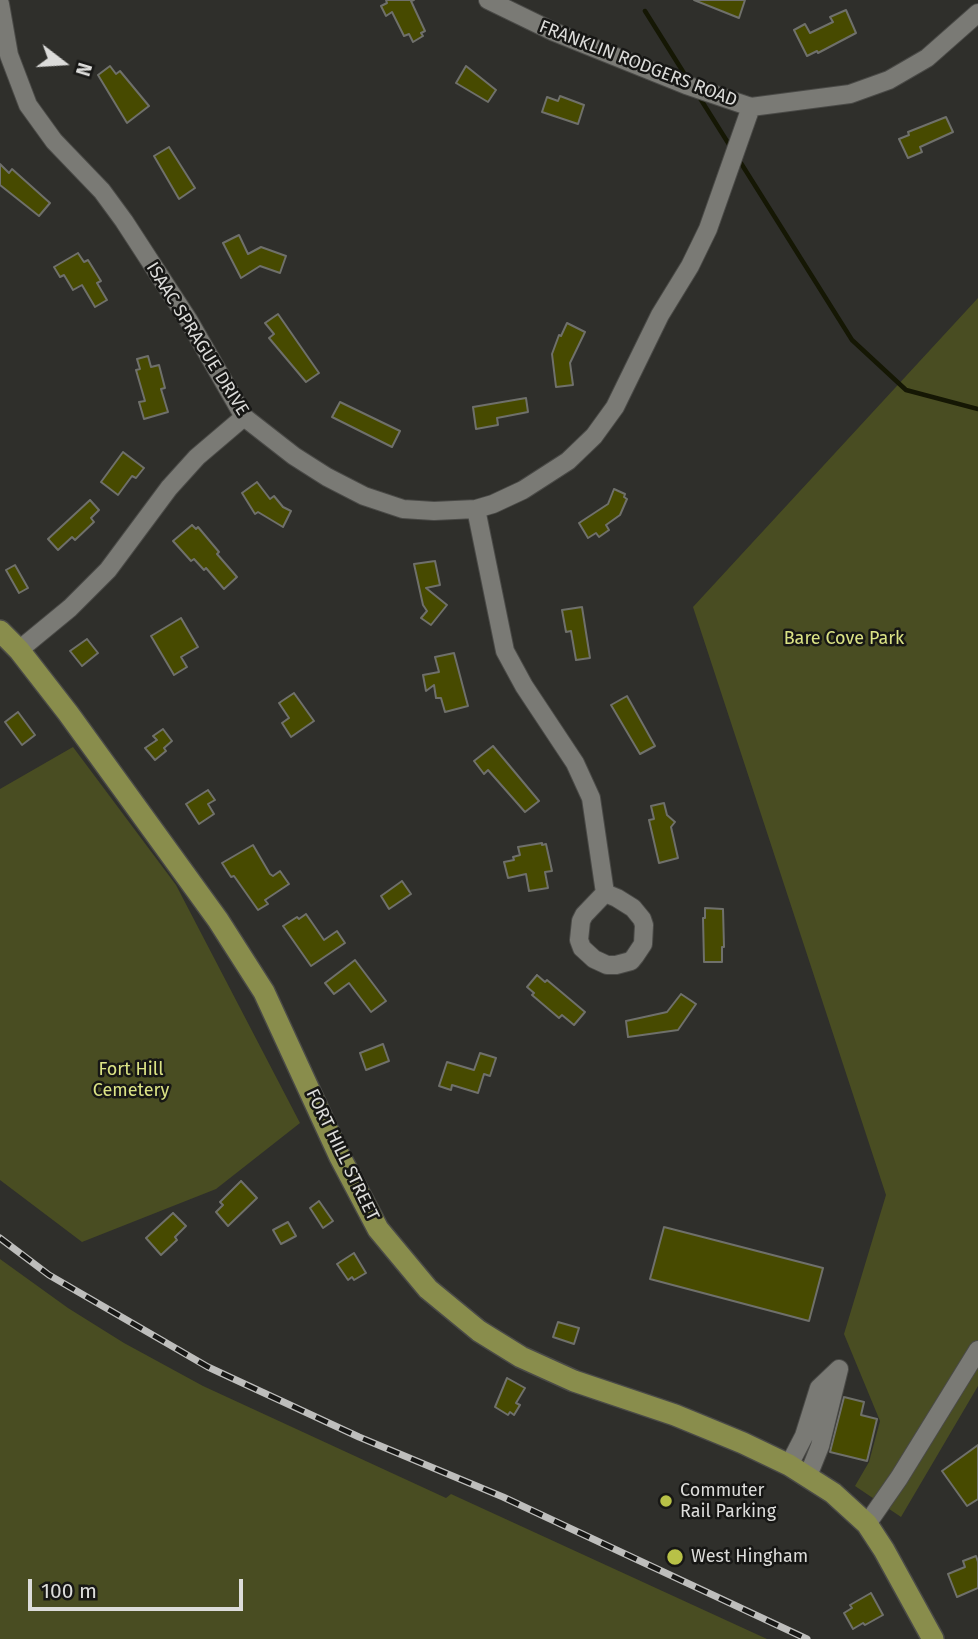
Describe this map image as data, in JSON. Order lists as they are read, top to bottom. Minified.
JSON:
{"streets":{"main road":["FORT HILL STREET"],"street":["FRANKLIN RODGERS ROAD","ISAAC SPRAGUE DRIVE"]},"crossings":[["FRANKLIN RODGERS ROAD","ISAAC SPRAGUE DRIVE"]],"parks":["Bare Cove Park","Fort Hill Cemetery"],"places":["Commuter Rail Parking","West Hingham"],"scale_bar":"100 m","north":"right"}
